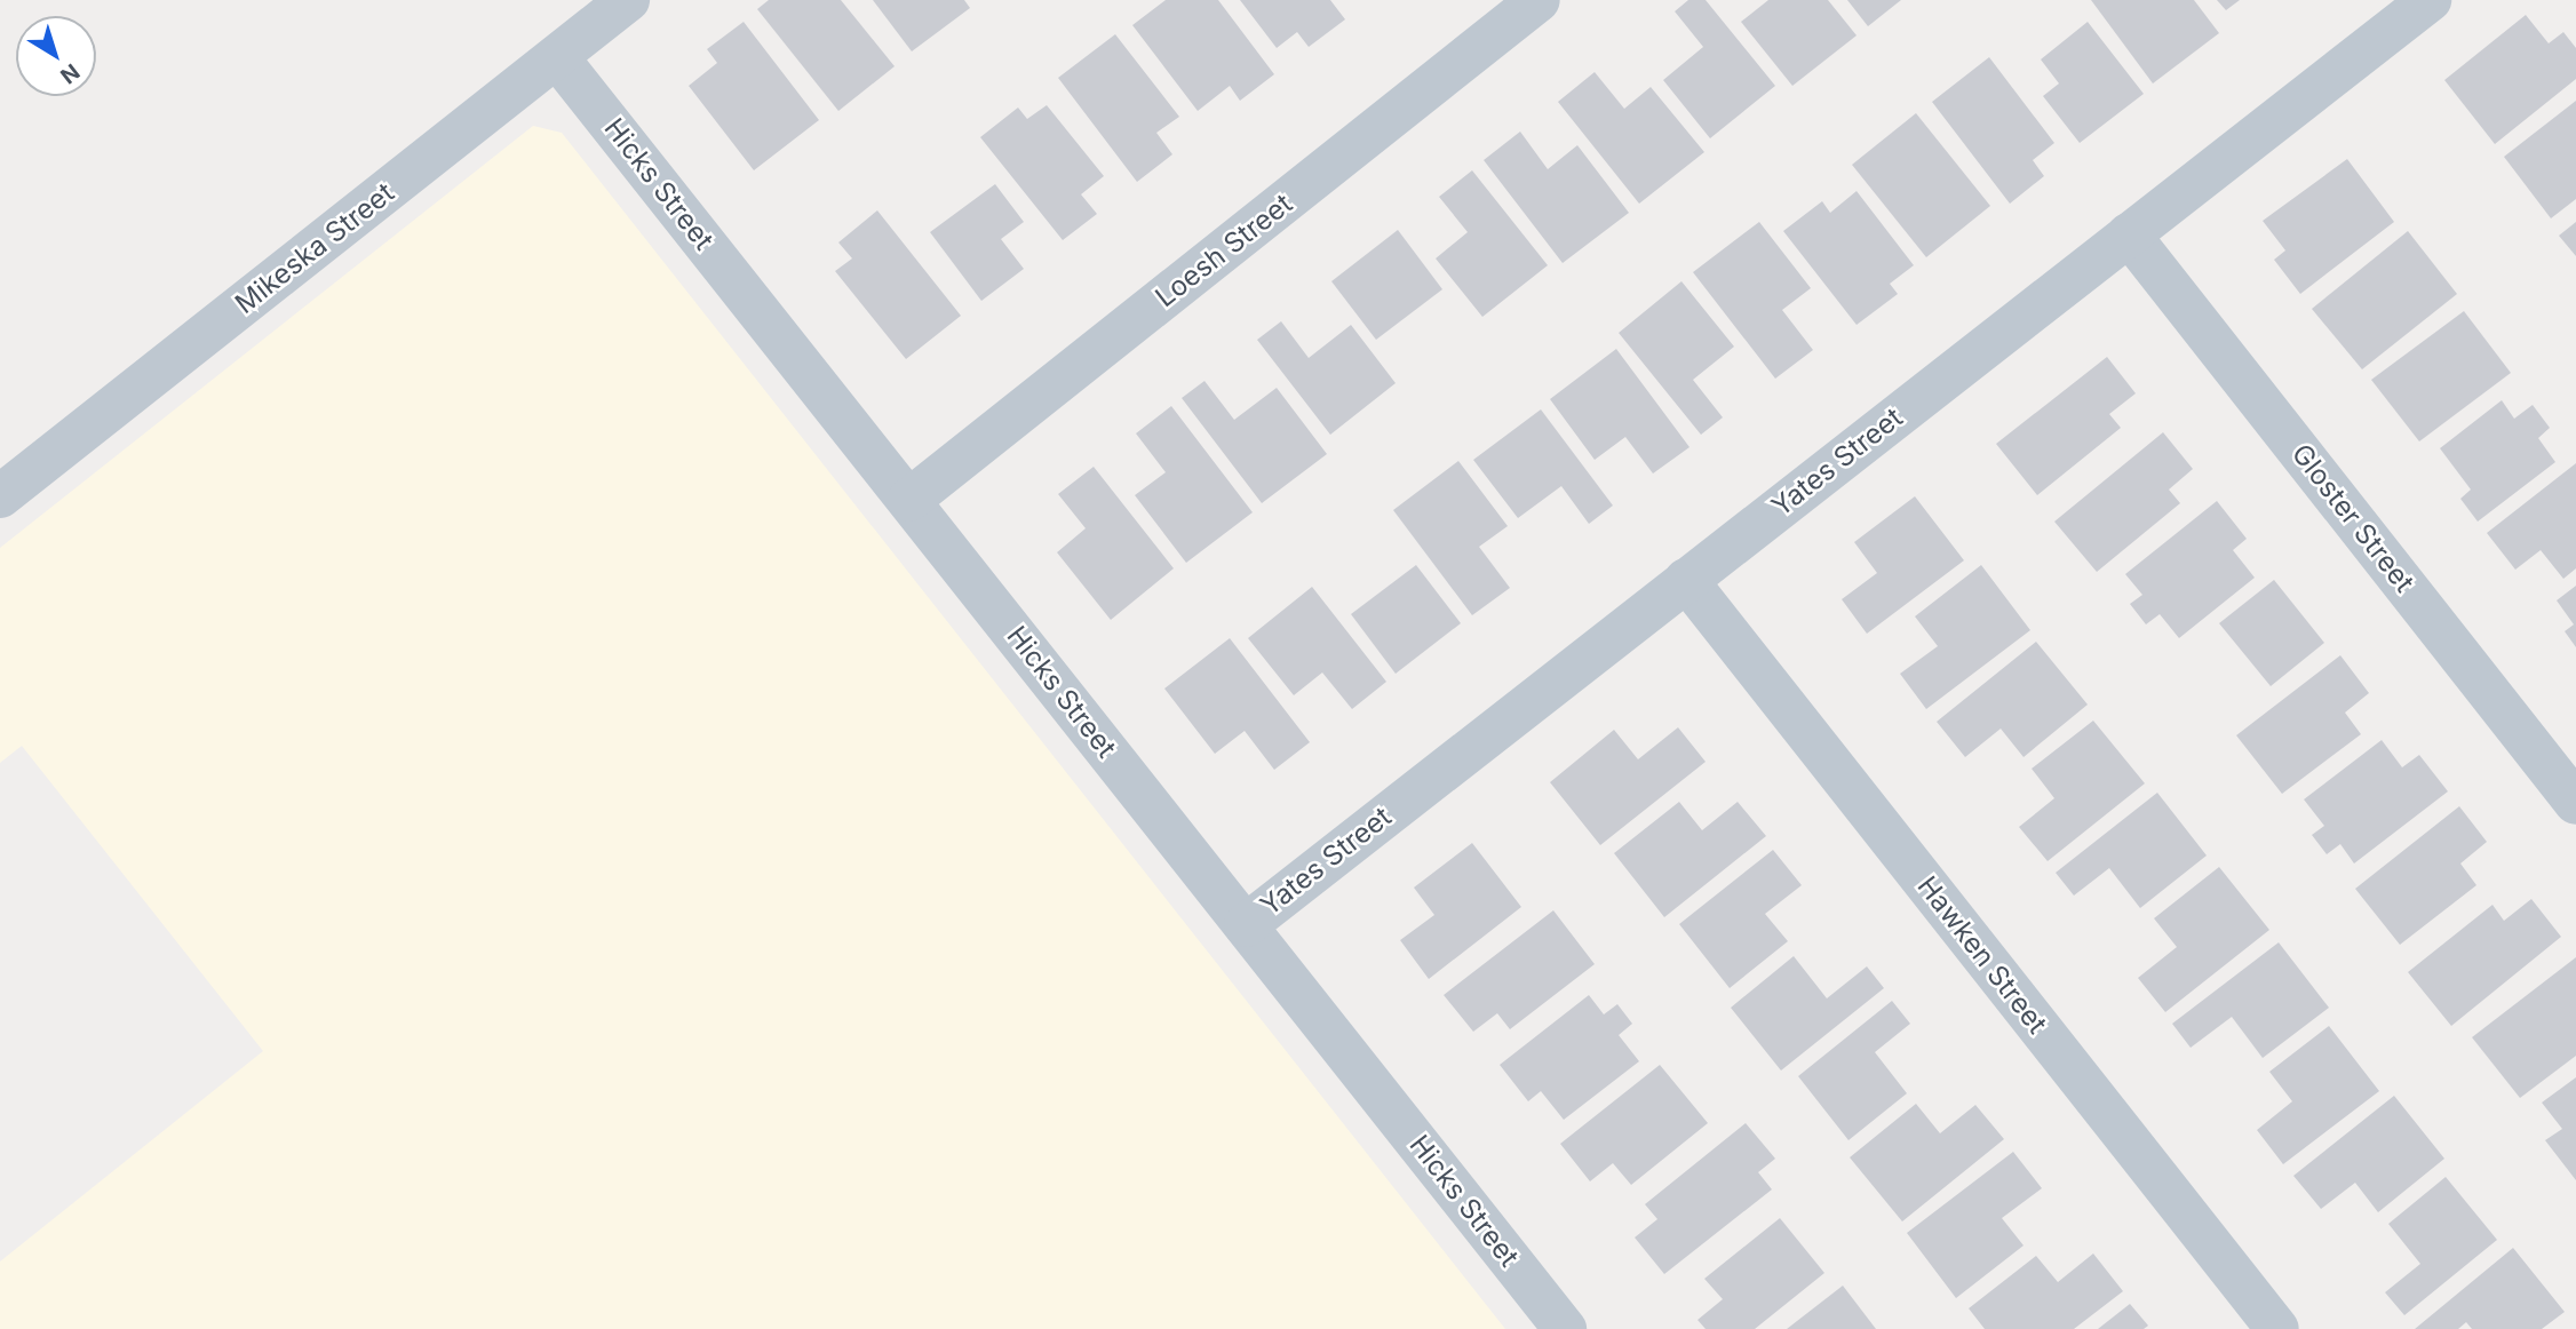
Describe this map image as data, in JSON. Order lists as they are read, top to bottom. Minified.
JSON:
{"streets":{"street":["Hicks Street","Mikeska Street","Loesh Street","Yates Street","Gloster Street","Hawken Street"]},"crossings":[["Hicks Street","Mikeska Street"],["Hicks Street","Loesh Street"],["Hicks Street","Yates Street"],["Yates Street","Gloster Street"],["Yates Street","Hawken Street"]],"north":"bottom right"}
